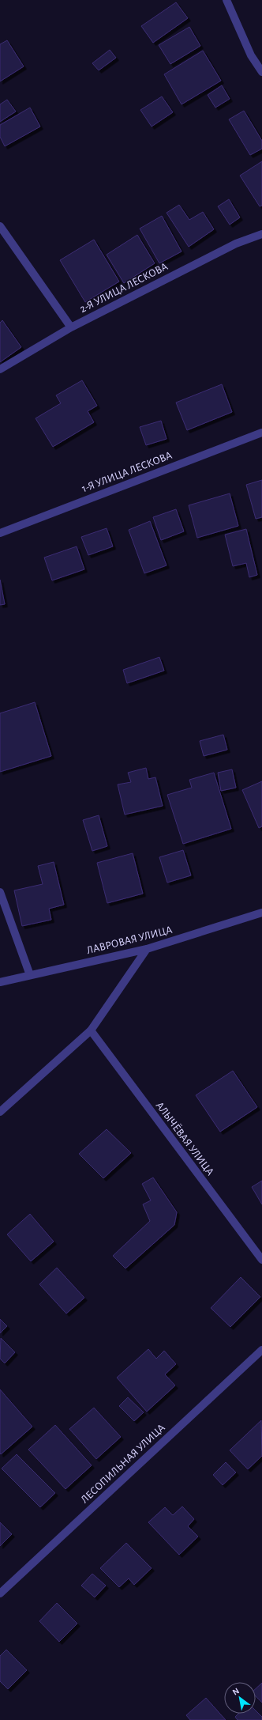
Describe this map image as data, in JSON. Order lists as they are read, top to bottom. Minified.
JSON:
{"streets":{"street":["2-Я УЛИЦА ЛЕСКОВА","1-Я УЛИЦА ЛЕСКОВА","ЛАВРОВАЯ УЛИЦА","АЛЫЧЁВАЯ УЛИЦА","ЛЕСОПИЛЬНАЯ УЛИЦА"]},"north":"top left"}
